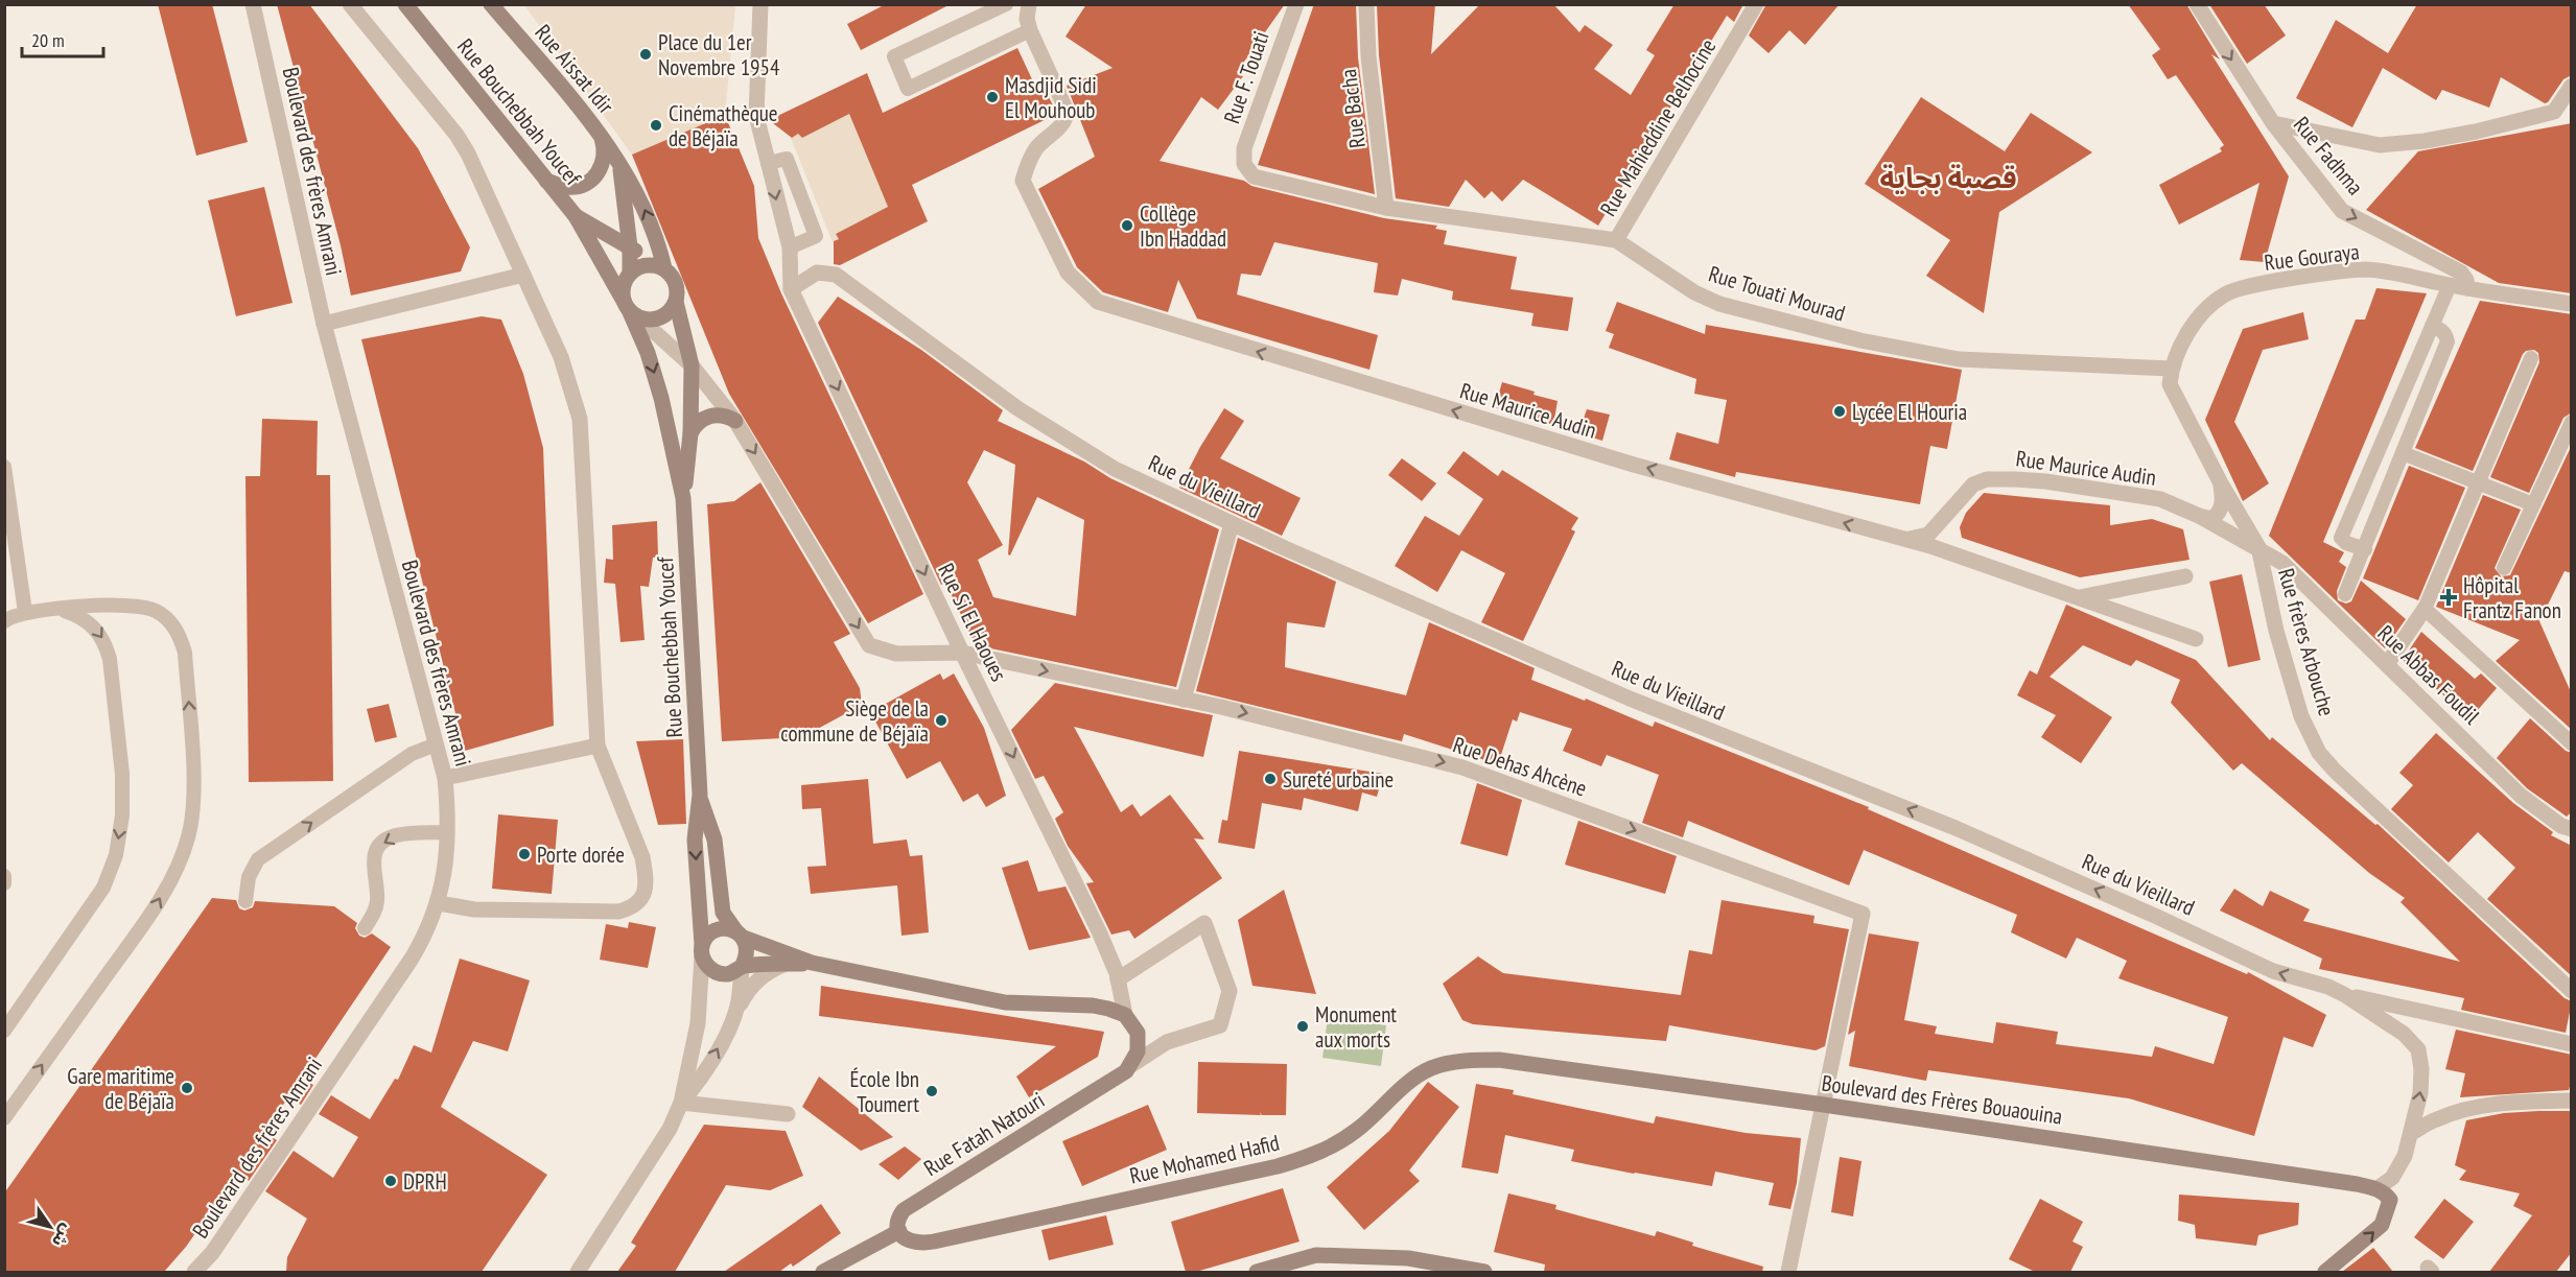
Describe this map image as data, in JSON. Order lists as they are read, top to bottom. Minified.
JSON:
{"streets":{"main road":["Rue Aissat Idir","Rue Bouchebbah Youcef","Boulevard des Frères Bouaouina","Rue Fatah Natouri","Rue Mohamed Hafid"],"street":["Rue F. Touati","Rue Bacha","Rue Mahieddine Belhocine","Rue Fadhma","Boulevard des frères Amrani","Rue Gouraya","Rue Touati Mourad","Rue Maurice Audin","Rue du Vieillard","Rue Si El Haoues","Rue frères Arbouche","Rue Abbas Foudil","Rue Dehas Ahcène"]},"crossings":[["Rue Aissat Idir","Rue Bouchebbah Youcef"],["Rue F. Touati","Rue Touati Mourad"],["Rue Bacha","Rue Touati Mourad"],["Rue Bouchebbah Youcef","Rue Dehas Ahcène"],["Rue Mahieddine Belhocine","Rue Touati Mourad"],["Rue Fadhma","Rue Gouraya"],["Rue Gouraya","Rue Touati Mourad"],["Rue Gouraya","Rue frères Arbouche"],["Rue Touati Mourad","Rue frères Arbouche"],["Rue Maurice Audin","Rue frères Arbouche"],["Rue Maurice Audin","Rue Abbas Foudil"],["Rue du Vieillard","Rue Si El Haoues"],["Rue du Vieillard","Boulevard des Frères Bouaouina"],["Rue Si El Haoues","Rue Dehas Ahcène"],["Rue frères Arbouche","Rue Abbas Foudil"],["Rue Dehas Ahcène","Boulevard des Frères Bouaouina"],["Boulevard des Frères Bouaouina","Rue Mohamed Hafid"],["Rue Fatah Natouri","Rue Mohamed Hafid"]],"one_way":["Rue Fadhma","Rue Maurice Audin","Rue du Vieillard","Rue Si El Haoues","Rue Dehas Ahcène"],"districts":["قصبة بجاية"],"places":{"other":["Place du 1er Novembre 1954","Masdjid Sidi El Mouhoub","Cinémathèque de Béjaïa","Collège Ibn Haddad","Lycée El Houria","Siège de la commune de Béjaïa","Sureté urbaine","Porte dorée","Monument aux morts","Gare maritime de Béjaïa","École Ibn Toumert","DPRH"],"health":["Hôpital Frantz Fanon"]},"scale_bar":"20 m","north":"bottom right"}
